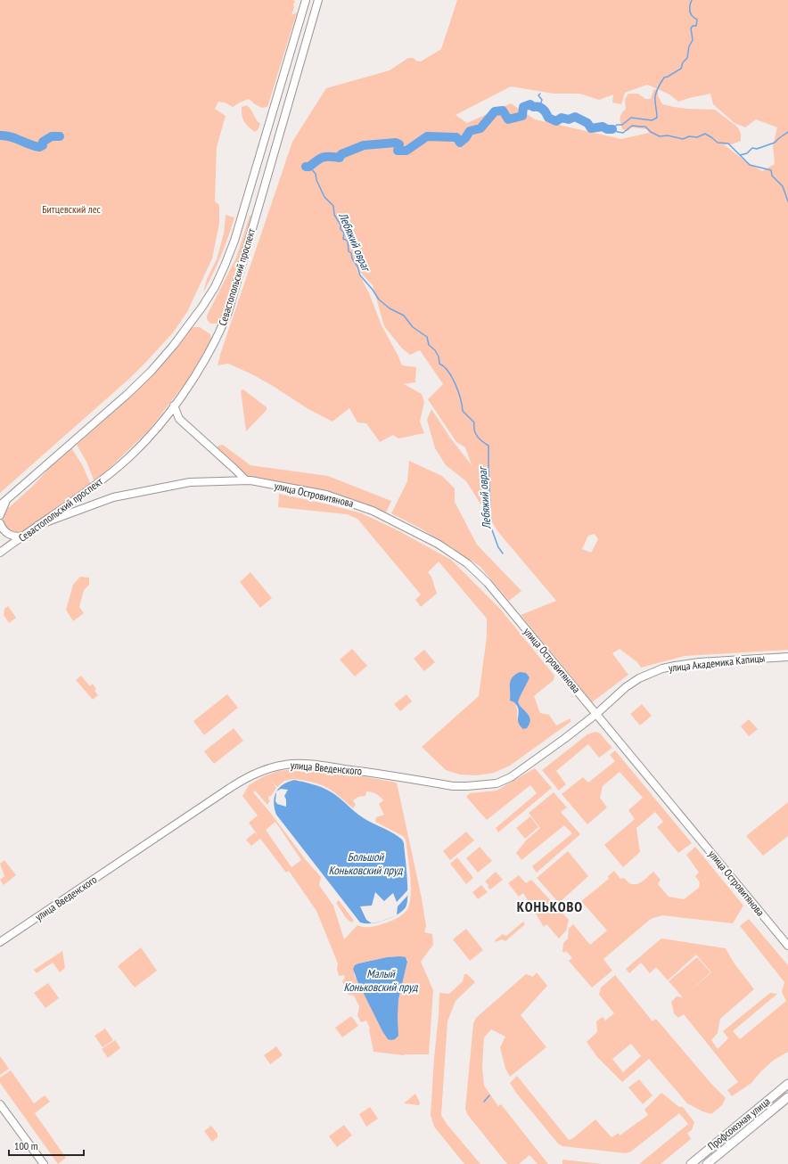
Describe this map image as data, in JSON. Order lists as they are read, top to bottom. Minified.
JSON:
{"streets":{"main road":["Севастопольский проспект","улица Островитянова","улица Академика Капицы","улица Введенского","Профсоюзная улица"]},"crossings":[["Севастопольский проспект","улица Островитянова"],["улица Островитянова","улица Академика Капицы"],["улица Островитянова","улица Введенского"],["улица Академика Капицы","улица Введенского"]],"districts":["КОНЬКОВО"],"water":["Лебяжий овраг","Большой Коньковский пруд","Малый Коньковский пруд"],"parks":["Битцевский лес"],"scale_bar":"100 m"}
